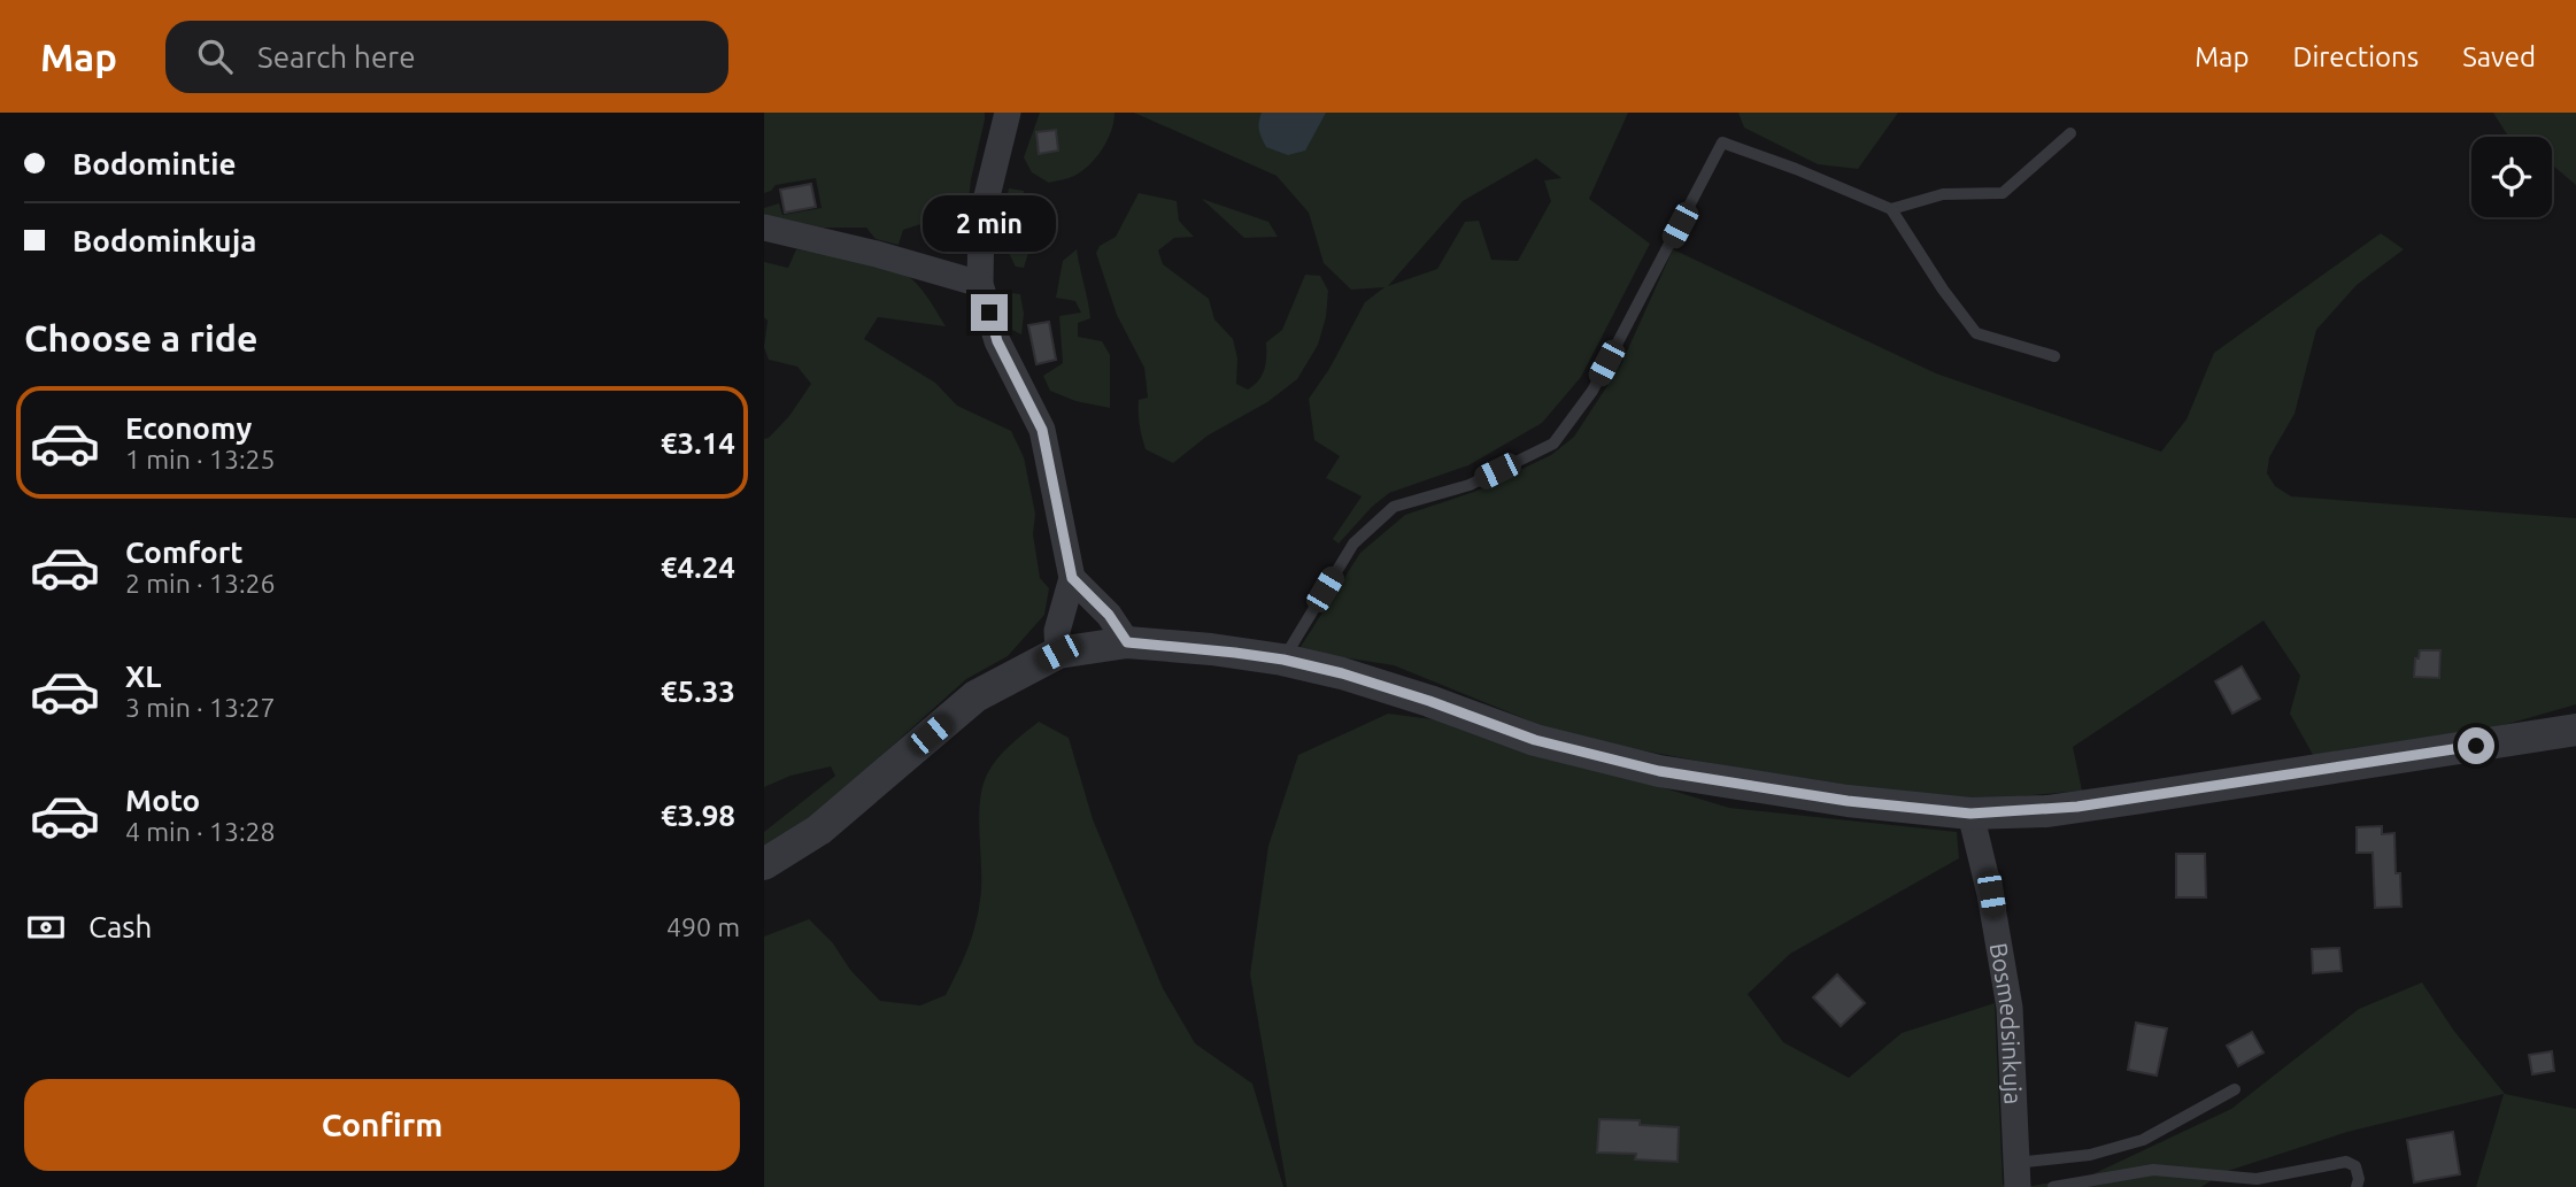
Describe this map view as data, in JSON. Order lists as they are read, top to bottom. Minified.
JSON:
{"streets":{"street":["Bosmedsinkuja"]},"page":{"header":"Map","search":"Search here","nav":["Map","Directions","Saved"],"banner":["Bodomintie","Bodominkuja"],"bubble":"2 min","heading":"Choose a ride","list":[{"name":"Economy","note":"1 min · 13:25","value":"€3.14"},{"name":"Comfort","note":"2 min · 13:26","value":"€4.24"},{"name":"XL","note":"3 min · 13:27","value":"€5.33"},{"name":"Moto","note":"4 min · 13:28","value":"€3.98"}],"pay":["Cash","490 m"],"buttons":"Confirm"}}
